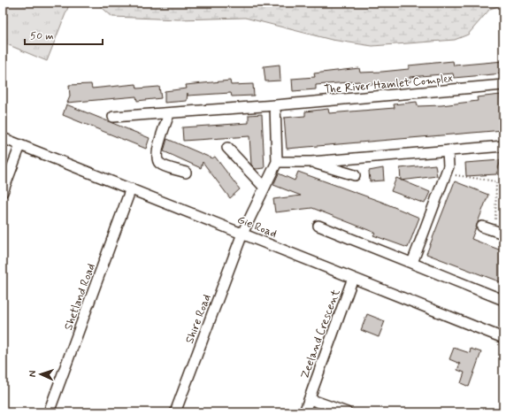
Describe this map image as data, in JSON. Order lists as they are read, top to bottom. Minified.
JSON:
{"streets":{"street":["The River Hamlet Complex","Gie Road","Shetland Road","Shire Road","Zeeland Crescent"]},"crossings":[["Gie Road","Shetland Road"],["Gie Road","Shire Road"],["Gie Road","Zeeland Crescent"]],"scale_bar":"50 m","north":"left"}
